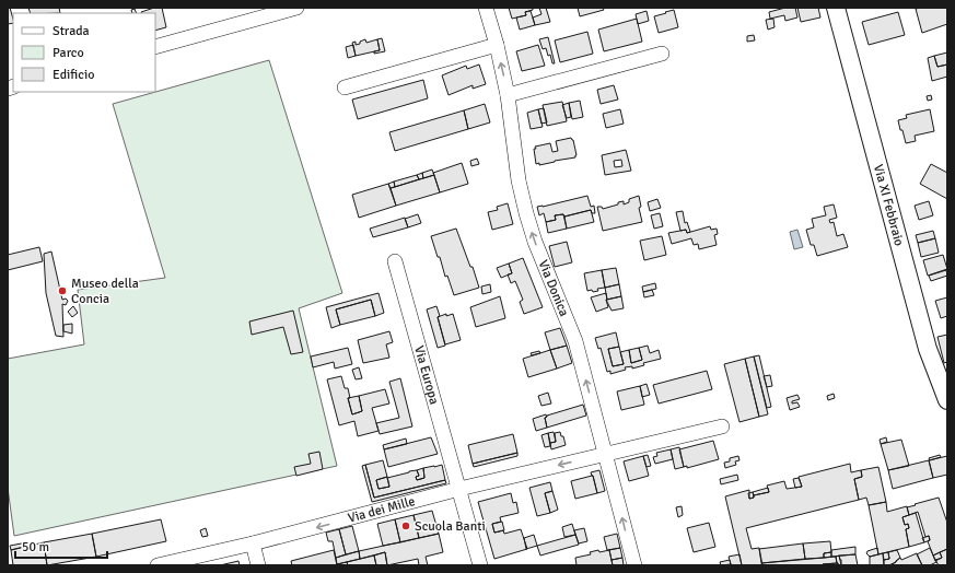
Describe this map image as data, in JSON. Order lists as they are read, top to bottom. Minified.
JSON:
{"streets":{"main road":["Via XI Febbraio"],"street":["Via Donica","Via Europa","Via dei Mille"]},"crossings":[["Via Donica","Via dei Mille"],["Via Europa","Via dei Mille"]],"one_way":["Via Donica","Via dei Mille"],"places":["Museo della Concia","Scuola Banti"],"legend":["Strada","Parco","Edificio"],"scale_bar":"50 m"}
